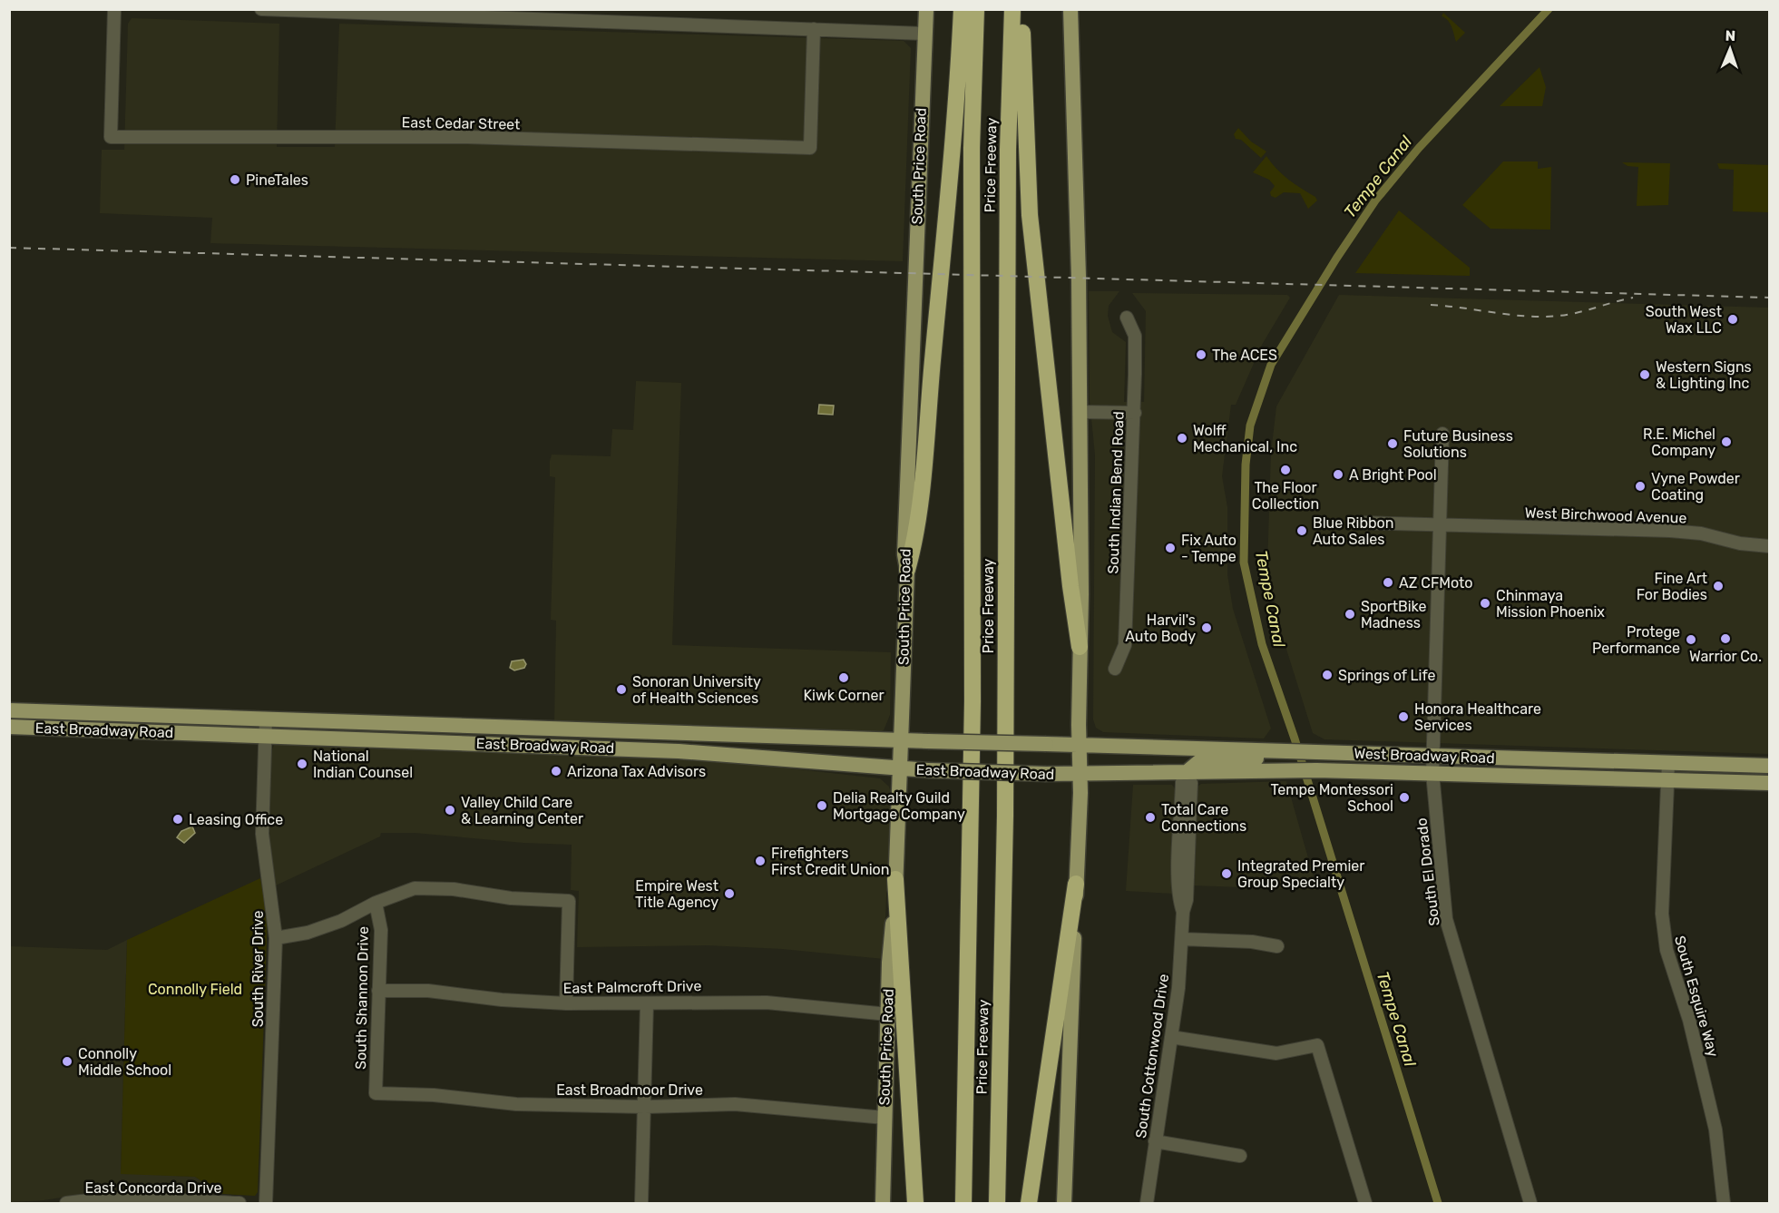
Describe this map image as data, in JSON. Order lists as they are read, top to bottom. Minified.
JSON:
{"streets":{"highway":["Price Freeway"],"main road":["South Price Road","East Broadway Road","West Broadway Road"],"street":["East Cedar Street","South Indian Bend Road","West Birchwood Avenue","South El Dorado","South River Drive","East Palmcroft Drive","South Esquire Way","South Shannon Drive","South Cottonwood Drive","East Broadmoor Drive","East Concorda Drive"]},"crossings":[["South Price Road","East Broadway Road"],["South Price Road","East Palmcroft Drive"],["South Price Road","East Broadmoor Drive"],["West Birchwood Avenue","South El Dorado"],["East Broadway Road","West Broadway Road"],["East Broadway Road","South River Drive"],["West Broadway Road","South El Dorado"],["West Broadway Road","South Esquire Way"],["West Broadway Road","South Cottonwood Drive"],["East Palmcroft Drive","South Shannon Drive"],["South Shannon Drive","East Broadmoor Drive"]],"water":["Tempe Canal"],"parks":["Connolly Field"],"places":["PineTales","South West Wax LLC","The ACES","Western Signs & Lighting Inc","Wolff Mechanical, Inc","R.E. Michel Company","Future Business Solutions","The Floor Collection","A Bright Pool","Vyne Powder Coating","Blue Ribbon Auto Sales","Fix Auto - Tempe","AZ CFMoto","Fine Art For Bodies","Chinmaya Mission Phoenix","SportBike Madness","Harvil's Auto Body","Warrior Co.","Protege Performance","Springs of Life","Kiwk Corner","Sonoran University of Health Sciences","Honora Healthcare Services","National Indian Counsel","Arizona Tax Advisors","Tempe Montessori School","Delia Realty Guild Mortgage Company","Valley Child Care & Learning Center","Total Care Connections","Leasing Office","Firefighters First Credit Union","Integrated Premier Group Specialty","Empire West Title Agency","Connolly Middle School"],"north":"top"}
